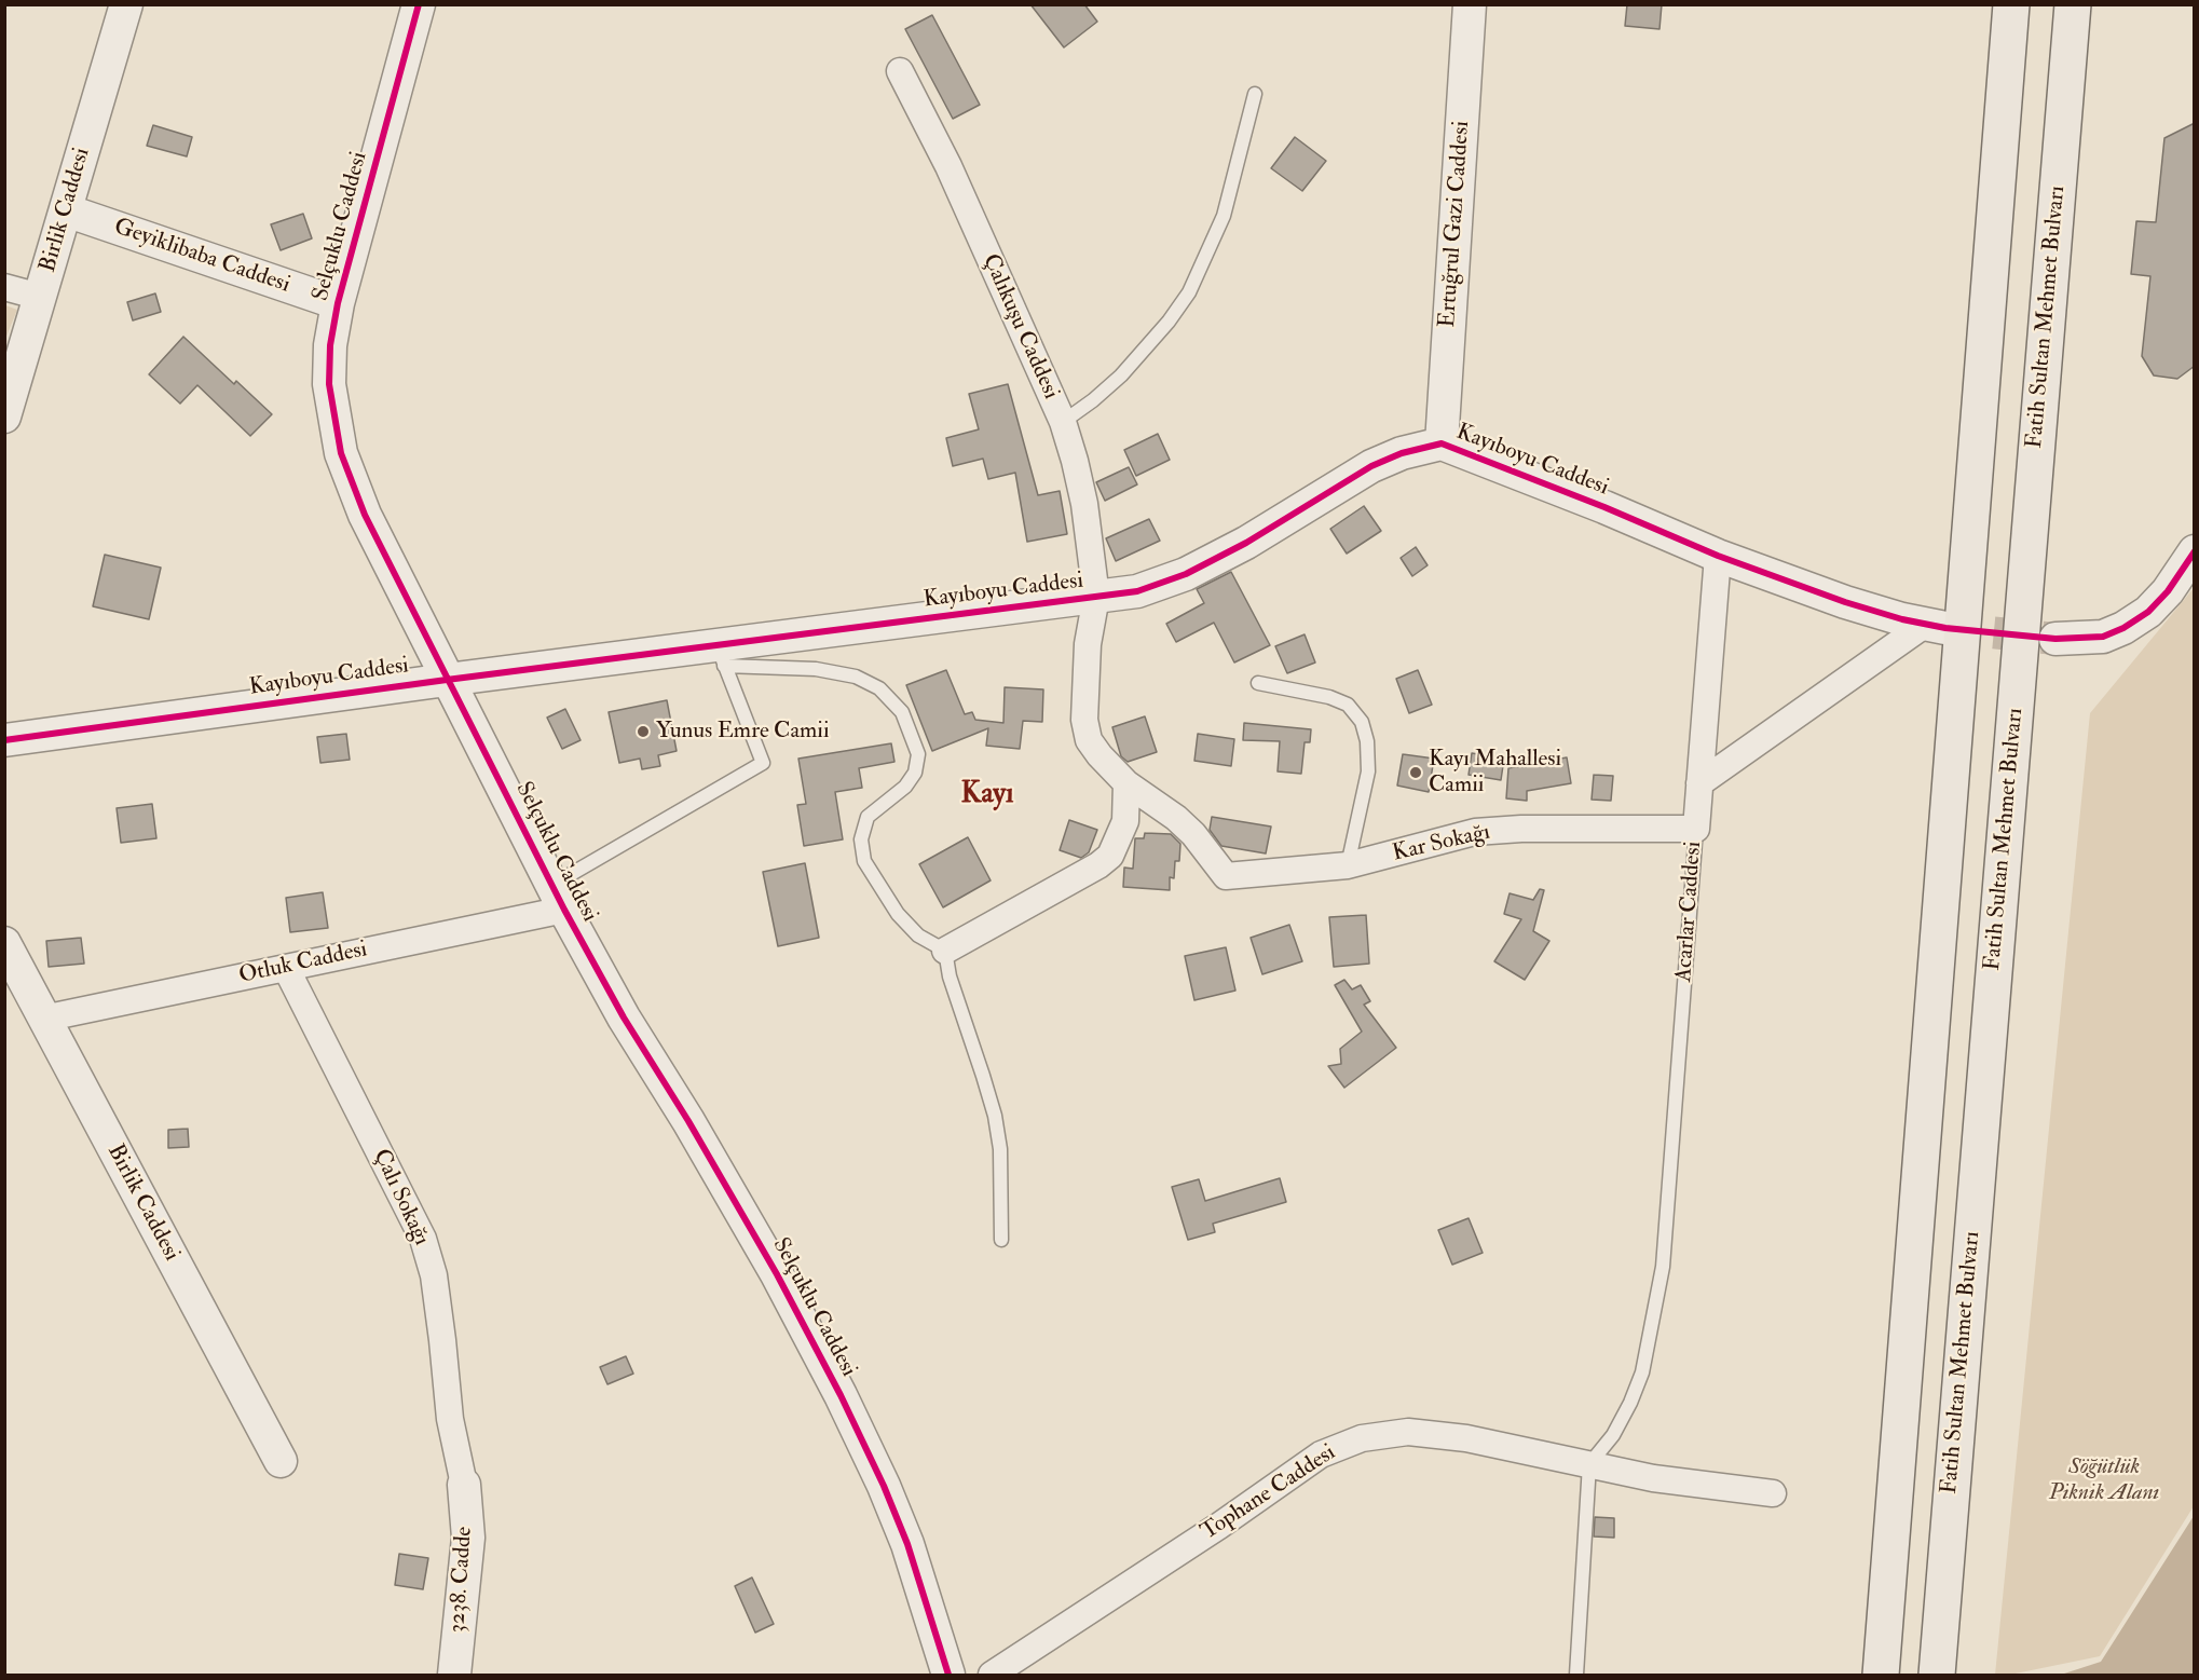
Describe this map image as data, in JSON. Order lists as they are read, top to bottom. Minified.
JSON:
{"streets":{"highway":["Fatih Sultan Mehmet Bulvarı"],"street":["Birlik Caddesi","Ertuğrul Gazi Caddesi","Selçuklu Caddesi","Geyiklibaba Caddesi","Çalıkuşu Caddesi","Kayıboyu Caddesi","Kar Sokağı","Acarlar Caddesi","Otluk Caddesi","Çalı Sokağı","Tophane Caddesi","3238. Cadde"]},"crossings":[["Birlik Caddesi","Geyiklibaba Caddesi"],["Birlik Caddesi","Otluk Caddesi"],["Ertuğrul Gazi Caddesi","Kayıboyu Caddesi"],["Selçuklu Caddesi","Geyiklibaba Caddesi"],["Selçuklu Caddesi","Kayıboyu Caddesi"],["Selçuklu Caddesi","Otluk Caddesi"],["Çalıkuşu Caddesi","Kayıboyu Caddesi"],["Çalıkuşu Caddesi","Kar Sokağı"],["Kayıboyu Caddesi","Acarlar Caddesi"],["Kar Sokağı","Acarlar Caddesi"],["Acarlar Caddesi","Tophane Caddesi"],["Otluk Caddesi","Çalı Sokağı"],["Çalı Sokağı","3238. Cadde"]],"districts":["Kayı"],"parks":["Söğütlük Piknik Alanı"],"places":["Yunus Emre Camii","Kayı Mahallesi Camii"]}
